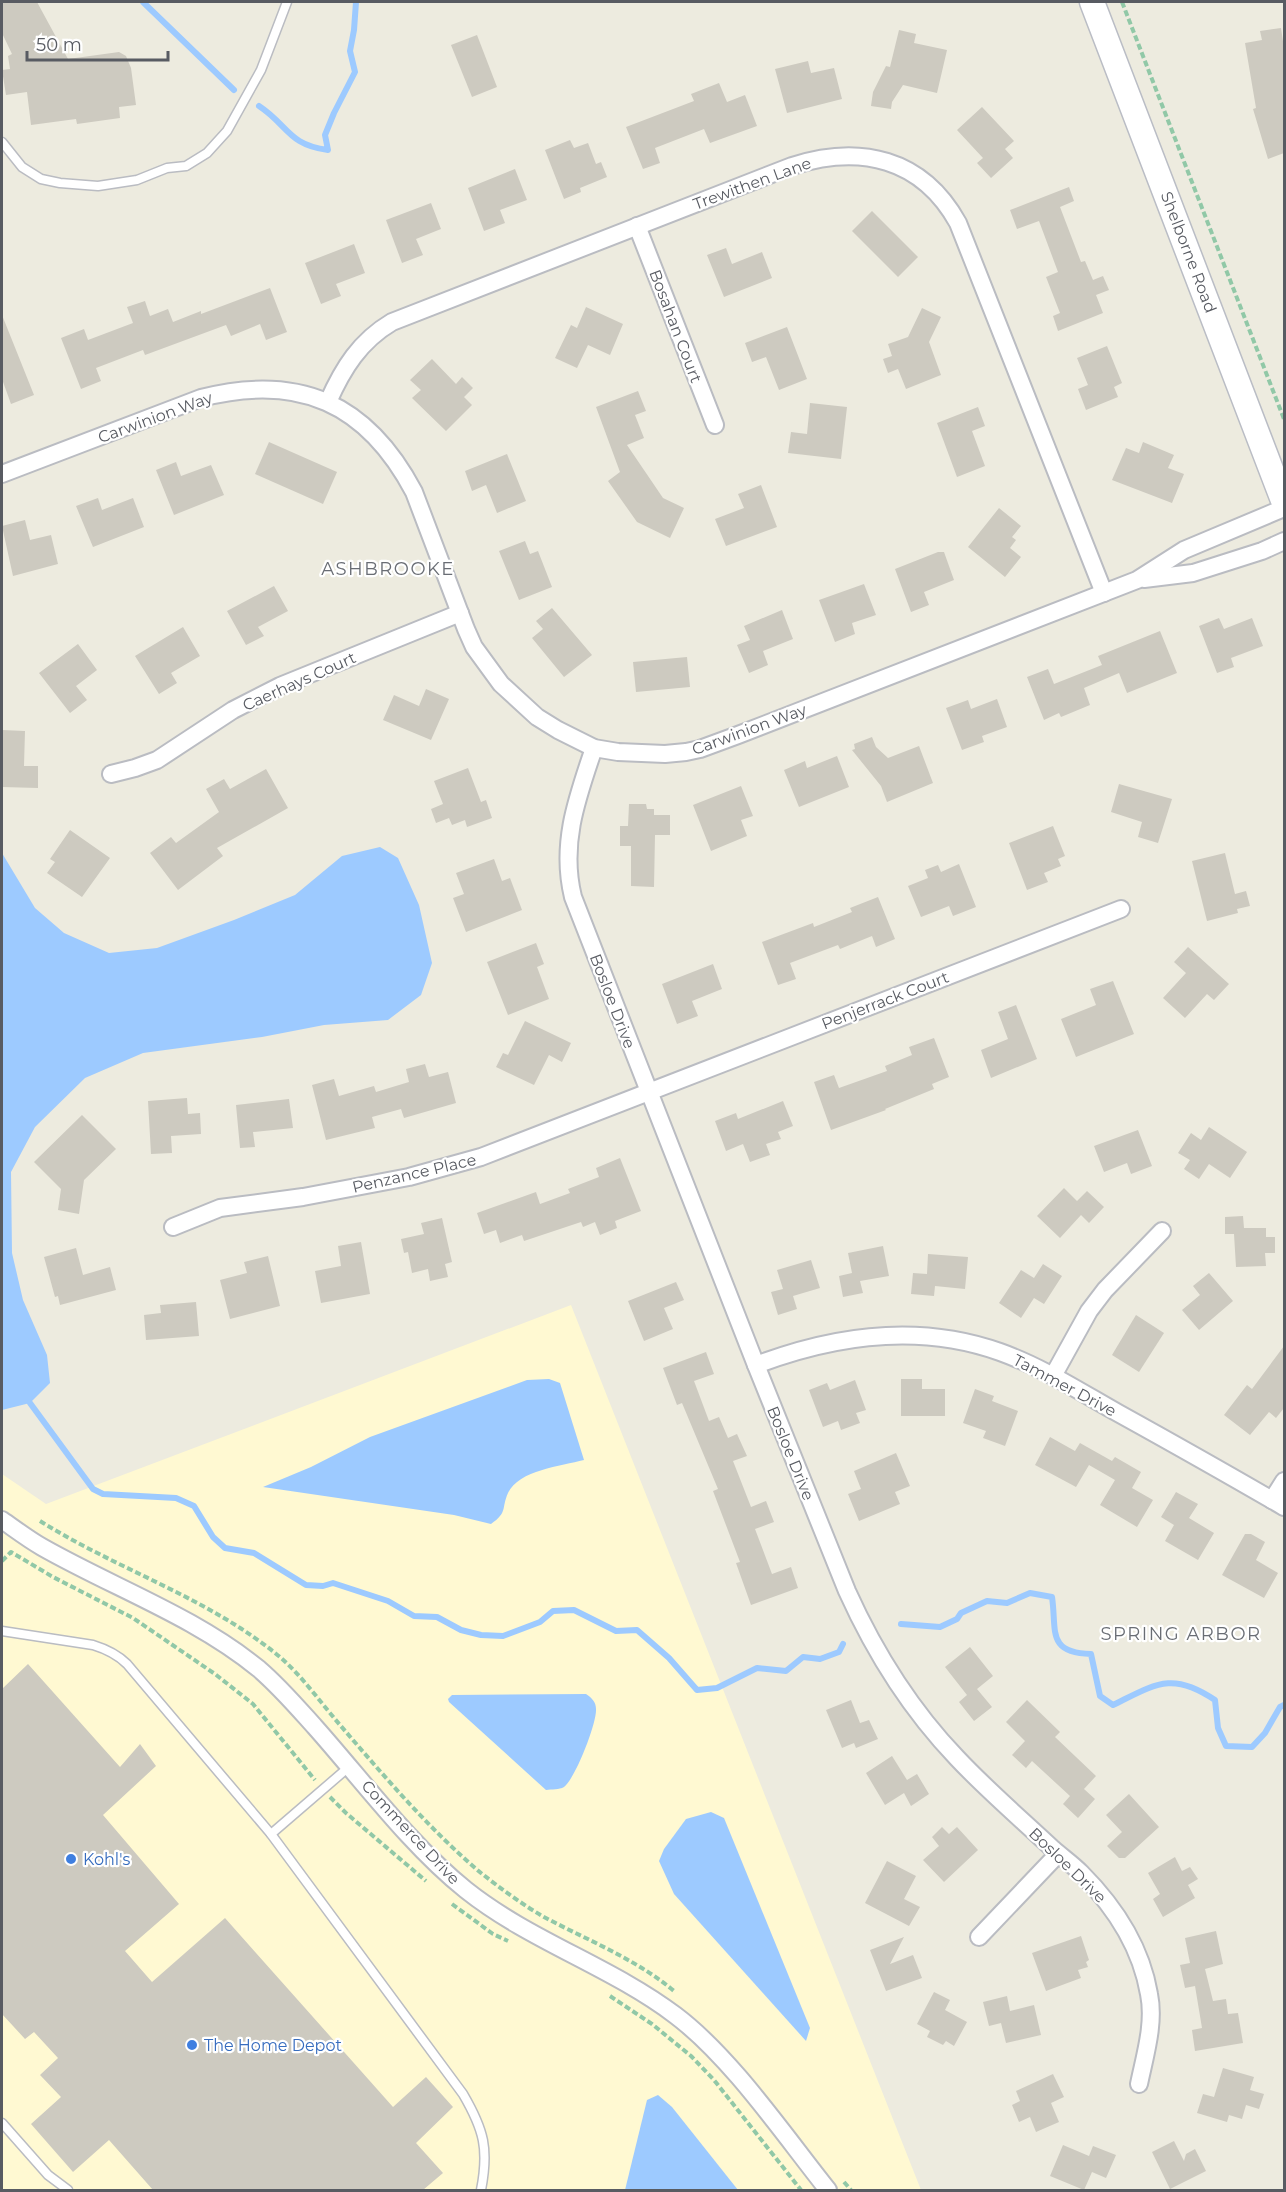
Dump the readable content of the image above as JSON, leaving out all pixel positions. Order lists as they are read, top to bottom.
{
  "streets": {
    "street": [
      "Trewithen Lane",
      "Shelborne Road",
      "Bosahan Court",
      "Carwinion Way",
      "Caerhays Court",
      "Penjerrack Court",
      "Bosloe Drive",
      "Penzance Place",
      "Tammer Drive",
      "Commerce Drive"
    ]
  },
  "crossings": [
    ["Trewithen Lane", "Bosahan Court"],
    ["Trewithen Lane", "Carwinion Way"],
    ["Carwinion Way", "Caerhays Court"],
    ["Carwinion Way", "Bosloe Drive"],
    ["Penjerrack Court", "Bosloe Drive"],
    ["Penjerrack Court", "Penzance Place"],
    ["Bosloe Drive", "Penzance Place"],
    ["Bosloe Drive", "Tammer Drive"]
  ],
  "districts": ["ASHBROOKE", "SPRING ARBOR"],
  "places": ["Kohl's", "The Home Depot"],
  "scale_bar": "50 m"
}
